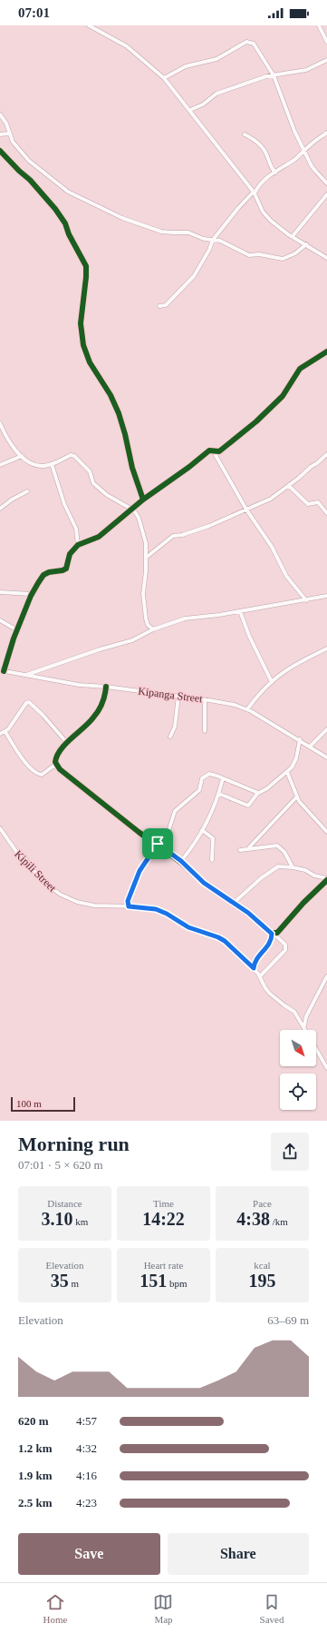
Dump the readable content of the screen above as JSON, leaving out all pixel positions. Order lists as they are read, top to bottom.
{
  "streets": {
    "street": ["Kipanga Street", "Kipili Street"]
  },
  "scale_bar": "100 m",
  "north": "bottom right",
  "page": {
    "status": "07:01",
    "scale": "100 m",
    "heading": ["Morning run", "07:01 · 5 × 620 m"],
    "stats": [
      ["Distance", "3.10 km"],
      ["Time", "14:22"],
      ["Pace", "4:38 /km"],
      ["Elevation", "35 m"],
      ["Heart rate", "151 bpm"],
      ["kcal", "195"]
    ],
    "chart": ["Elevation", "63–69 m"],
    "list": [
      {
        "name": "620 m",
        "note": "4:57"
      },
      {
        "name": "1.2 km",
        "note": "4:32"
      },
      {
        "name": "1.9 km",
        "note": "4:16"
      },
      {
        "name": "2.5 km",
        "note": "4:23"
      }
    ],
    "buttons": ["Save", "Share"],
    "tabs": ["Home", "Map", "Saved"]
  }
}
